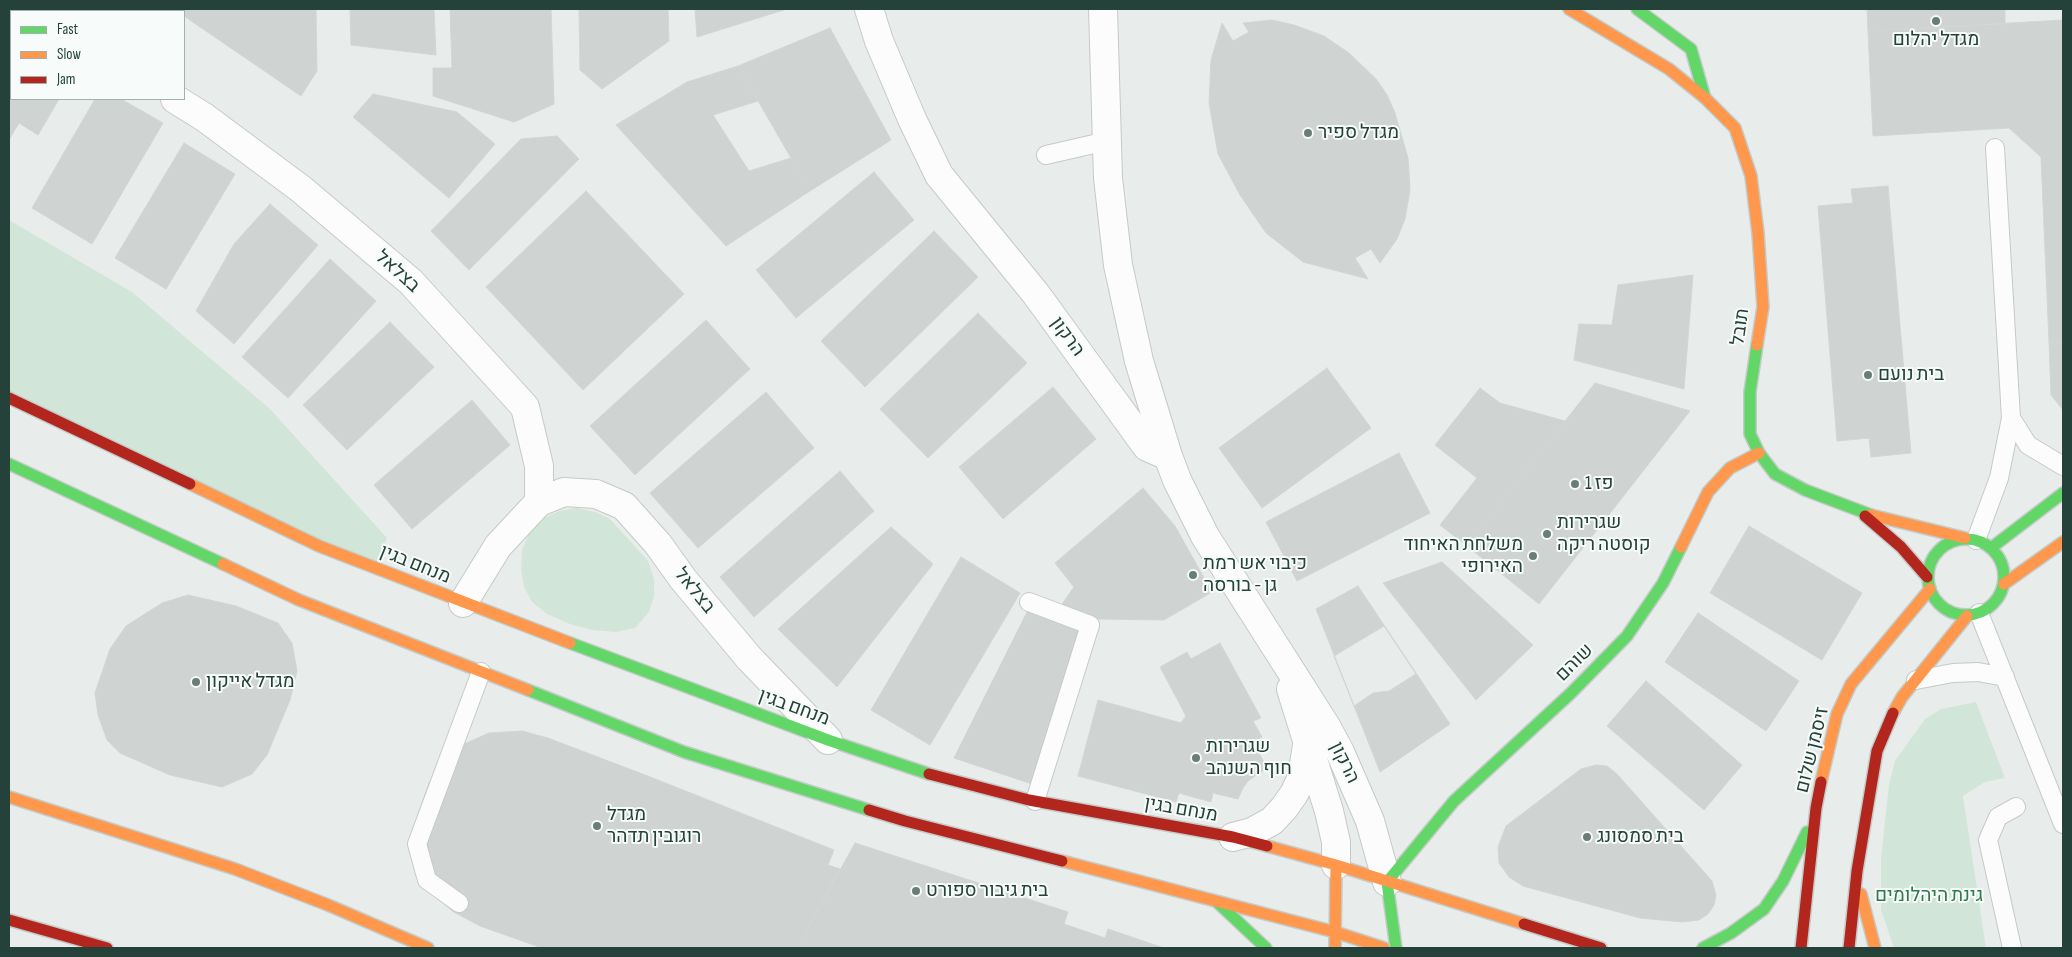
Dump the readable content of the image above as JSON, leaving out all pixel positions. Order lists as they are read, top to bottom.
{
  "streets": {
    "main road": [
      "תובל",
      "מנחם בגין",
      "שוהם",
      "זיסמן שלום"
    ],
    "street": ["בצלאל", "הרקון"]
  },
  "crossings": [
    ["בצלאל", "מנחם בגין"],
    ["תובל", "שוהם"],
    ["תובל", "זיסמן שלום"],
    ["הרקון", "מנחם בגין"],
    ["הרקון", "שוהם"],
    ["מנחם בגין", "שוהם"]
  ],
  "parks": ["גינת היהלומים"],
  "places": [
    "מגדל יהלום",
    "מגדל ספיר",
    "בית נועם",
    "פז 1",
    "שגרירות קוסטה ריקה",
    "משלחת האיחוד האירופי",
    "כיבוי אש רמת גן - בורסה",
    "מגדל אייקון",
    "שגרירות חוף השנהב",
    "מגדל רוגובין תדהר",
    "בית סמסונג",
    "בית גיבור ספורט"
  ],
  "legend": ["Fast", "Slow", "Jam"]
}
